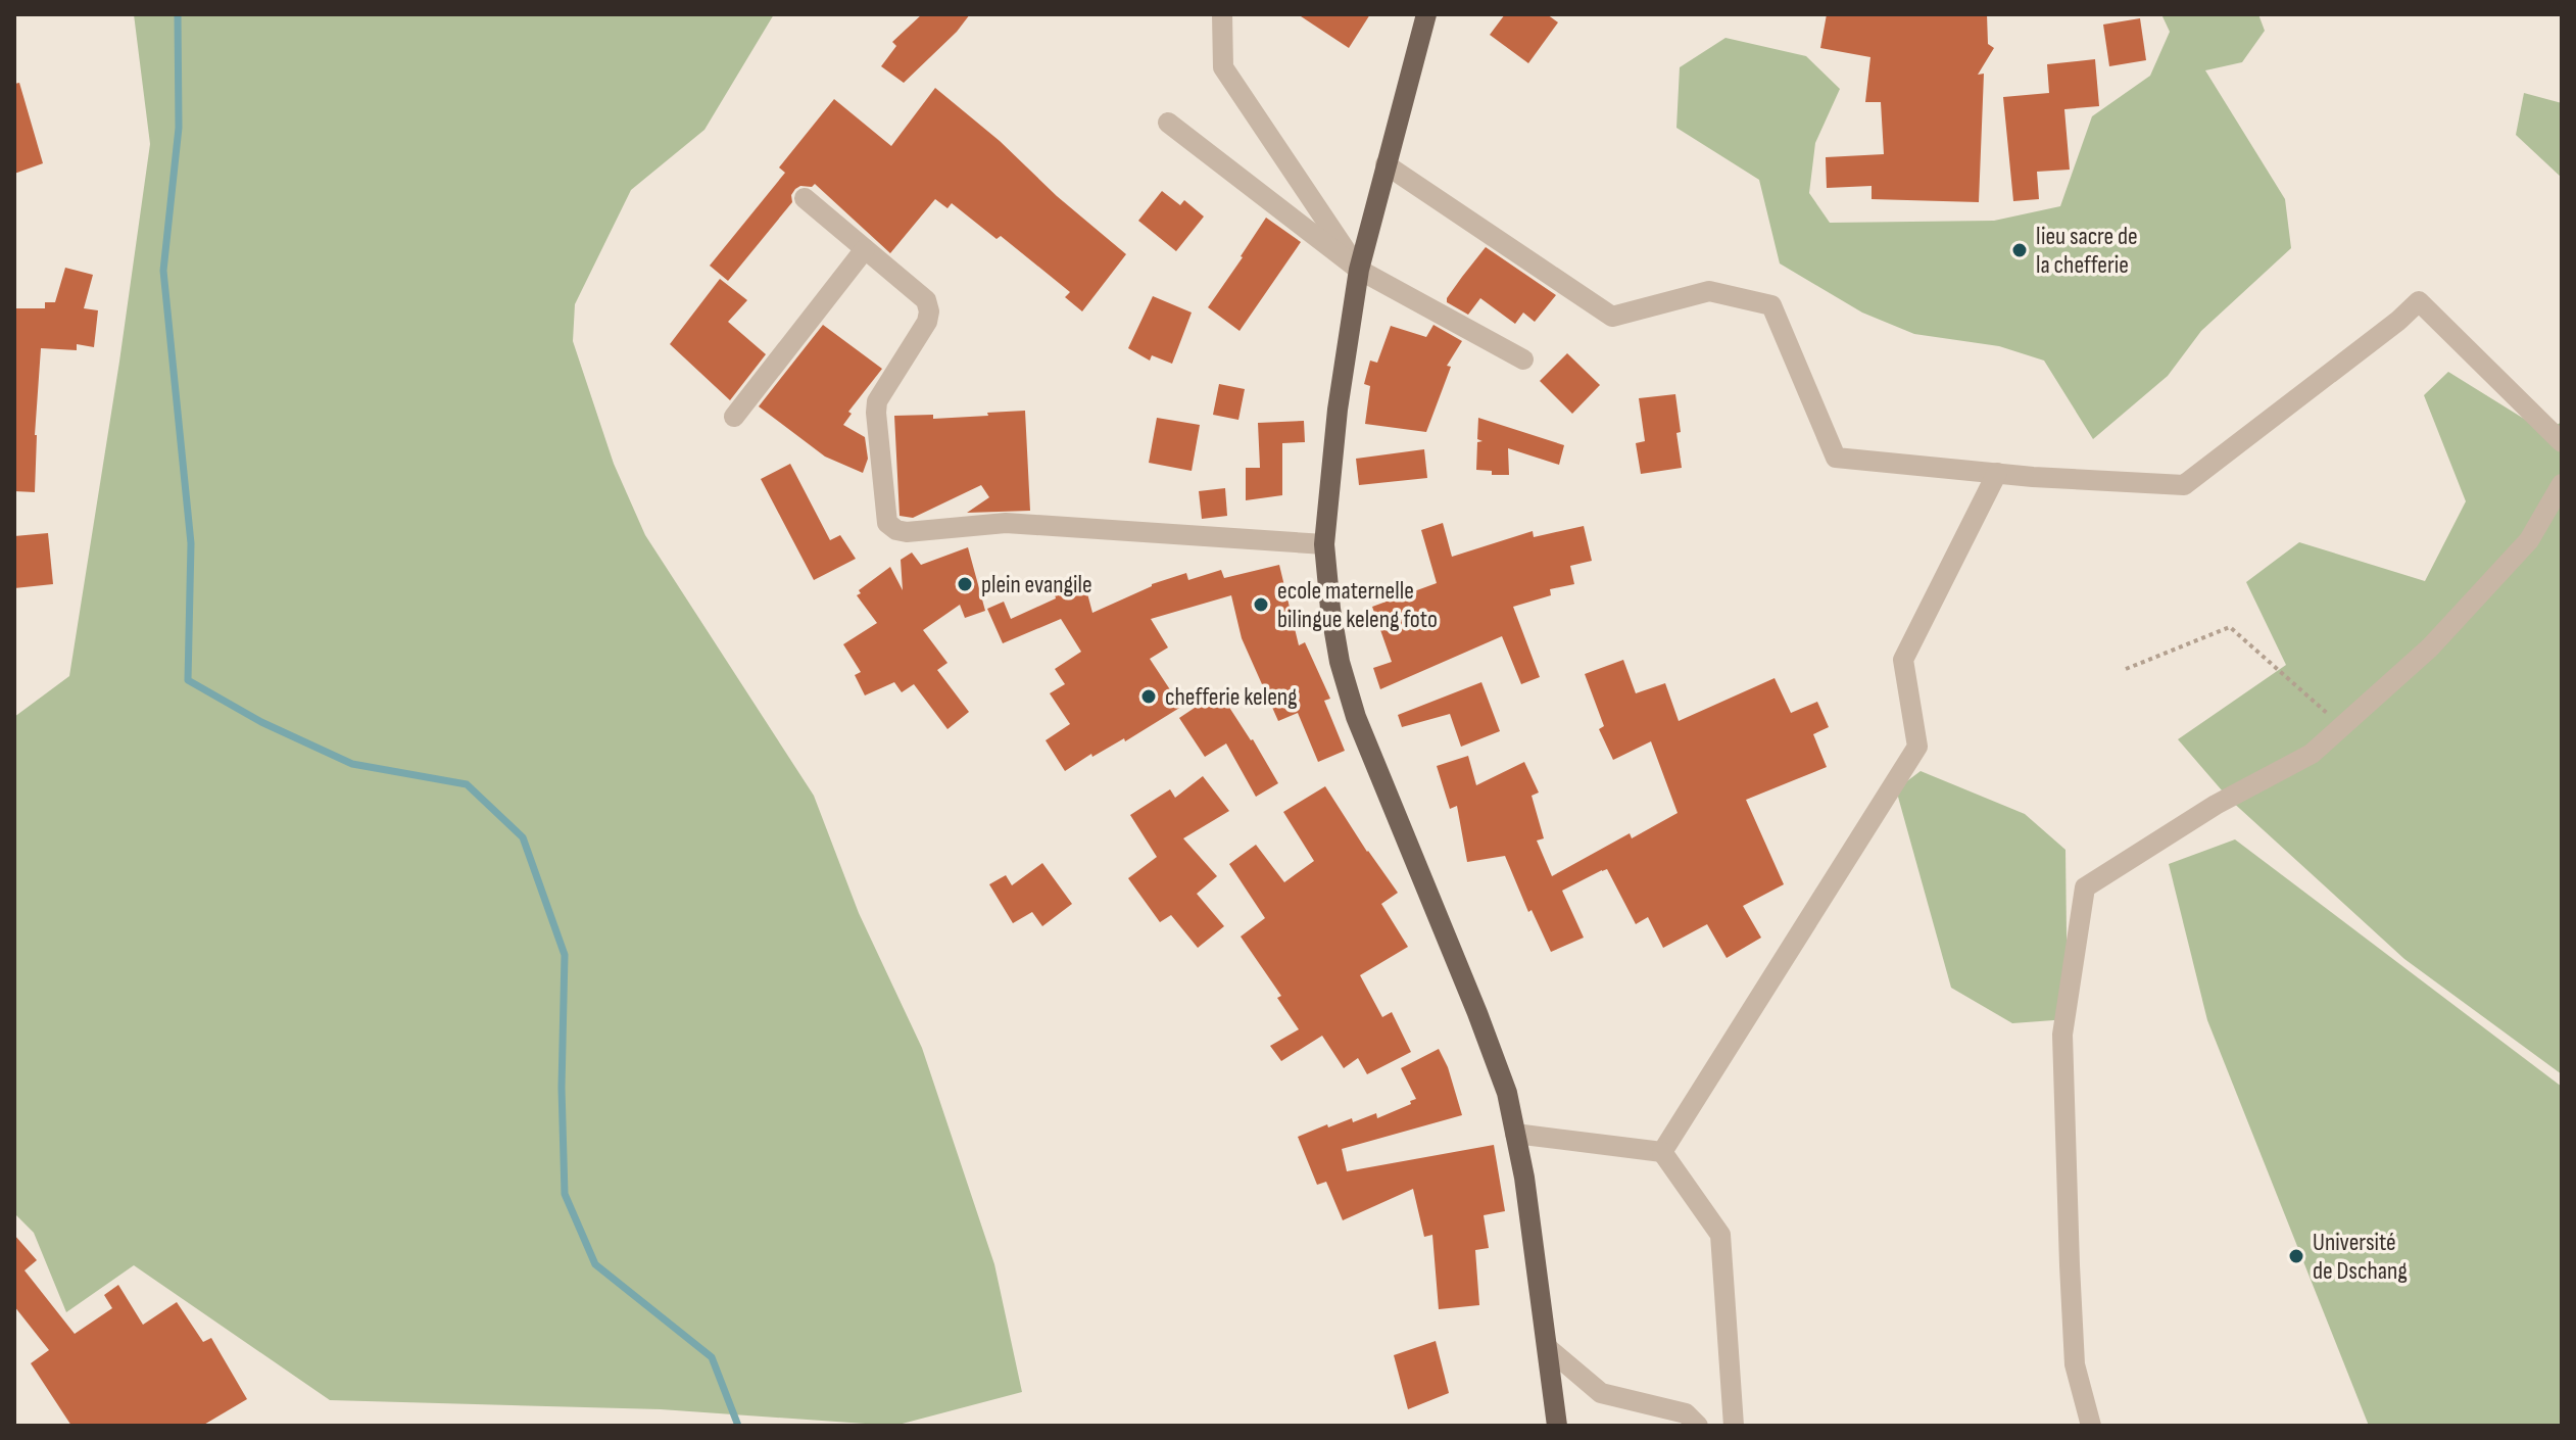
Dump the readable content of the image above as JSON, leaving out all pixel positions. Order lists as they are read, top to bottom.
{
  "places": [
    "lieu sacre de la chefferie",
    "plein evangile",
    "ecole maternelle bilingue keleng foto",
    "chefferie keleng",
    "Université de Dschang"
  ]
}
